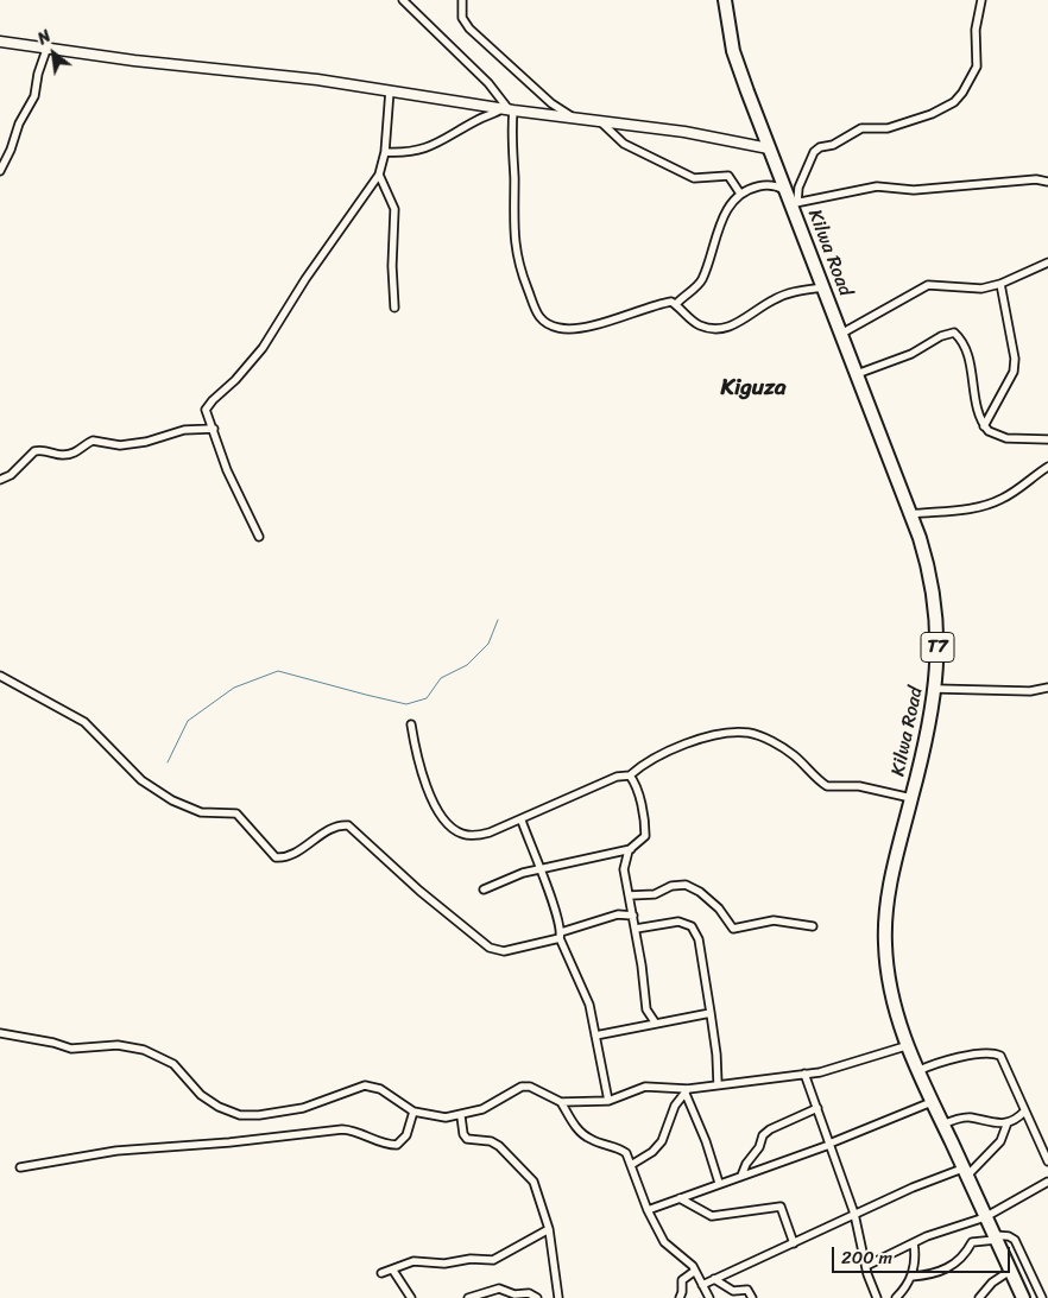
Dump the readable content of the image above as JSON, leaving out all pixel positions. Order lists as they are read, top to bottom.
{
  "streets": {
    "highway": ["Kilwa Road", "T7"]
  },
  "districts": ["Kiguza"],
  "scale_bar": "200 m",
  "north": "top left"
}
